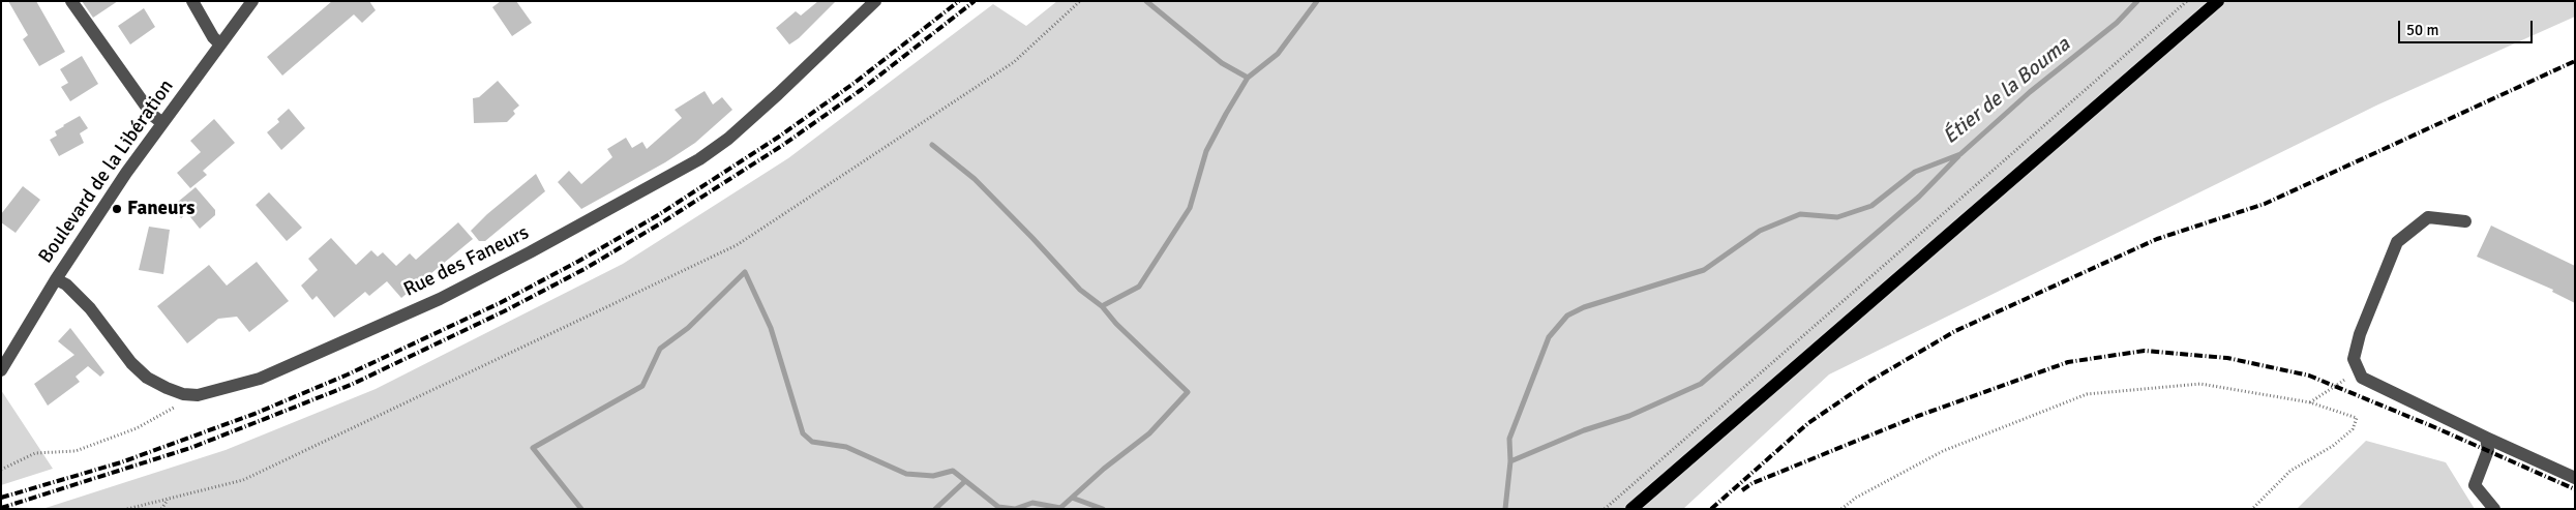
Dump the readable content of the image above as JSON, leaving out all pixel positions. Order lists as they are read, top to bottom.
{
  "streets": {
    "street": ["Boulevard de la Libération", "Rue des Faneurs"]
  },
  "crossings": [
    ["Boulevard de la Libération", "Rue des Faneurs"]
  ],
  "water": ["Étier de la Bouma"],
  "places": ["Faneurs"],
  "scale_bar": "50 m"
}
